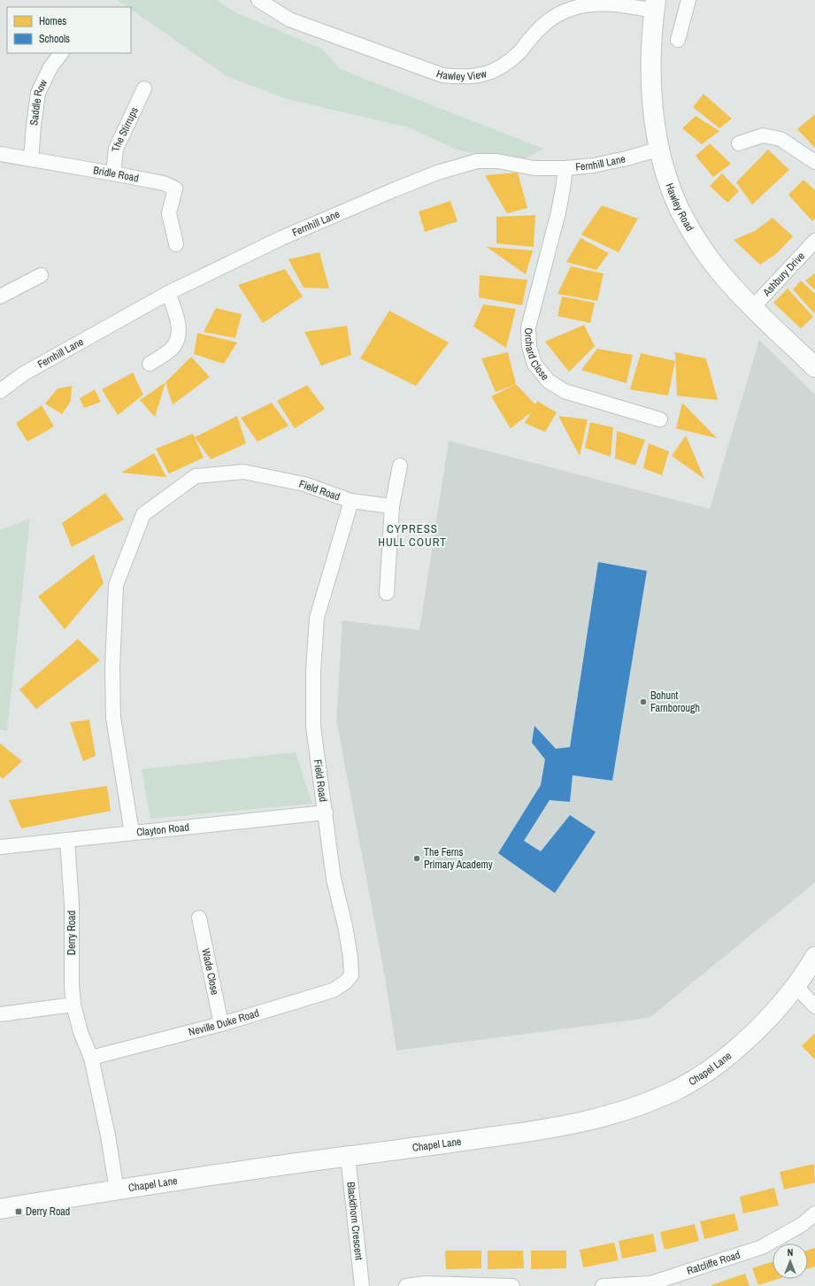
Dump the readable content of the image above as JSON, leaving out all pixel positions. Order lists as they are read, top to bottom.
{
  "streets": {
    "street": [
      "Hawley View",
      "Saddle Row",
      "The Stirrups",
      "Fernhill Lane",
      "Bridle Road",
      "Hawley Road",
      "Ashbury Drive",
      "Orchard Close",
      "Field Road",
      "Clayton Road",
      "Derry Road",
      "Wade Close",
      "Neville Duke Road",
      "Chapel Lane",
      "Blackthorn Crescent",
      "Ratcliffe Road"
    ]
  },
  "crossings": [
    ["Hawley View", "Hawley Road"],
    ["Saddle Row", "Bridle Road"],
    ["The Stirrups", "Bridle Road"],
    ["Fernhill Lane", "Hawley Road"],
    ["Fernhill Lane", "Orchard Close"],
    ["Hawley Road", "Ashbury Drive"],
    ["Field Road", "Clayton Road"],
    ["Field Road", "Neville Duke Road"],
    ["Clayton Road", "Derry Road"],
    ["Derry Road", "Neville Duke Road"],
    ["Derry Road", "Chapel Lane"],
    ["Wade Close", "Neville Duke Road"],
    ["Chapel Lane", "Blackthorn Crescent"]
  ],
  "districts": ["CYPRESS HULL COURT"],
  "places": {
    "other": ["Bohunt Farnborough", "The Ferns Primary Academy"],
    "transit": ["Derry Road"]
  },
  "legend": ["Homes", "Schools"],
  "north": "top"
}
